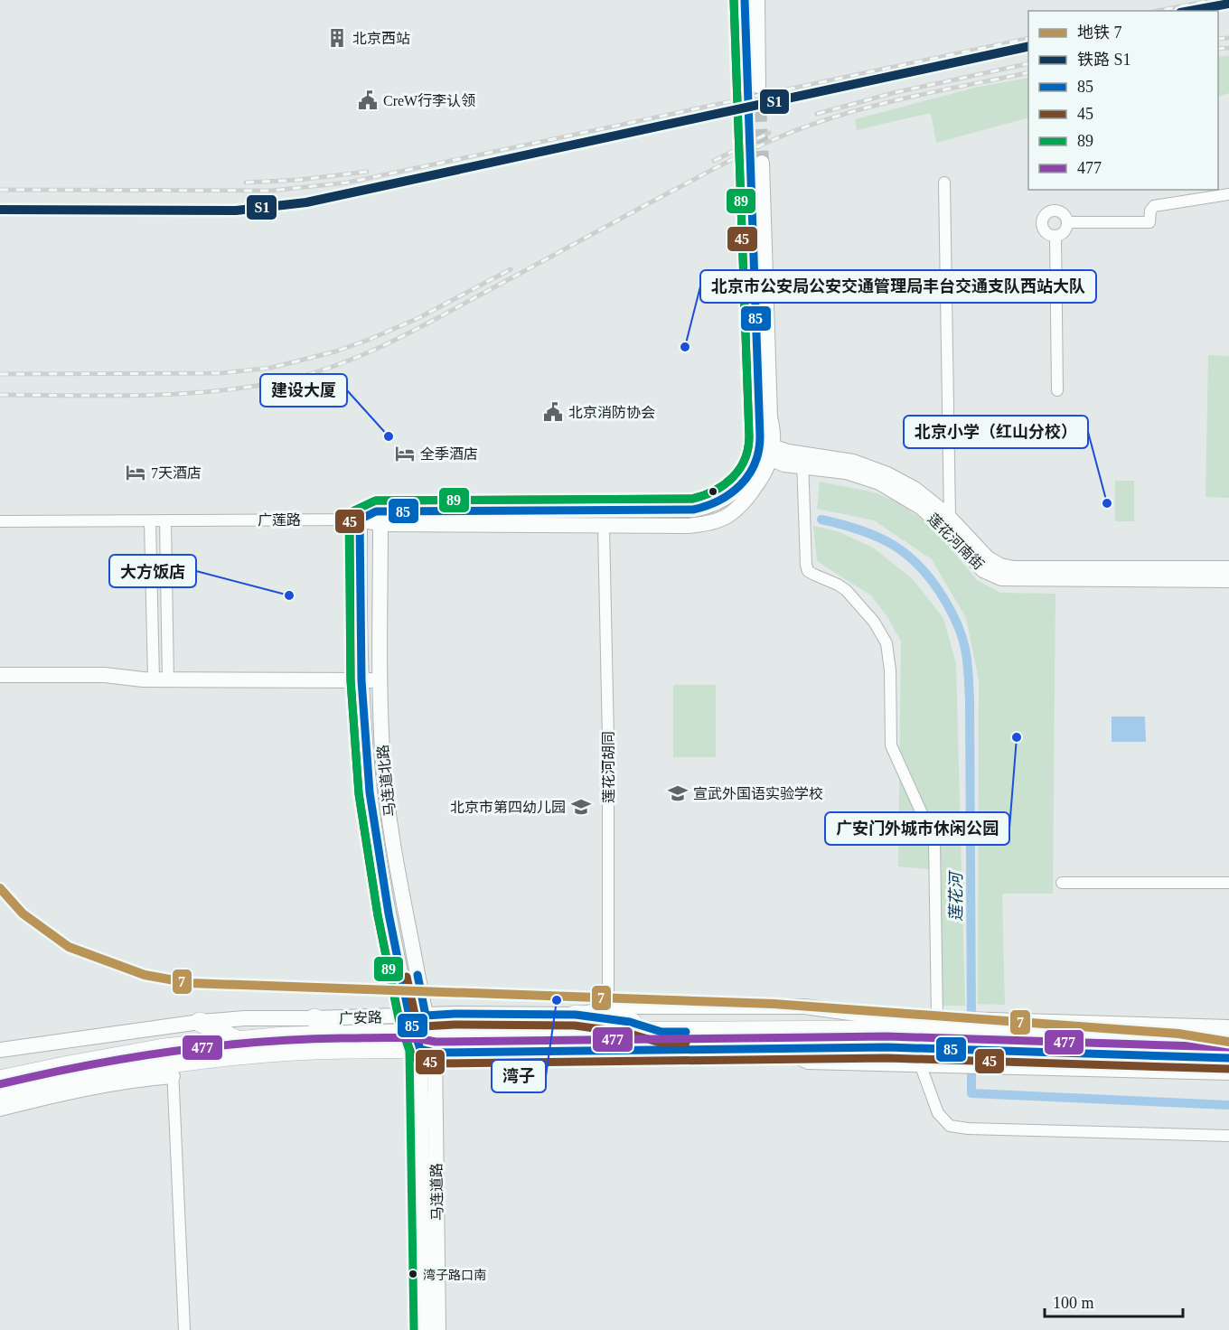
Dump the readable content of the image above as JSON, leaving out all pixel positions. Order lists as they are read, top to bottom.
{
  "streets": {
    "highway": ["广安路"],
    "main road": [
      "广莲路",
      "莲花河南街",
      "马连道北路",
      "马连道路"
    ],
    "street": ["莲花河胡同"]
  },
  "crossings": [
    ["广莲路", "莲花河南街"],
    ["广莲路", "马连道北路"],
    ["莲花河胡同", "广安路"],
    ["马连道北路", "广安路"],
    ["马连道北路", "马连道路"],
    ["广安路", "马连道路"]
  ],
  "water": ["莲花河"],
  "places": {
    "building": ["北京西站"],
    "public building": ["CreW行李认领", "北京消防协会"],
    "other": [
      "北京市公安局公安交通管理局丰台交通支队西站大队",
      "建设大厦",
      "北京小学（红山分校）",
      "大方饭店",
      "广安门外城市休闲公园",
      "湾子",
      "湾子路口南"
    ],
    "hotel": ["全季酒店", "7天酒店"],
    "school or university": ["宣武外国语实验学校", "北京市第四幼儿园"]
  },
  "lines": [
    "transit line 85",
    "transit line 45",
    "transit line 89",
    "rail line S1",
    "metro line 7",
    "transit line 477"
  ],
  "legend": [
    "地铁 7",
    "铁路 S1",
    "85",
    "45",
    "89",
    "477"
  ],
  "scale_bar": "100 m"
}
